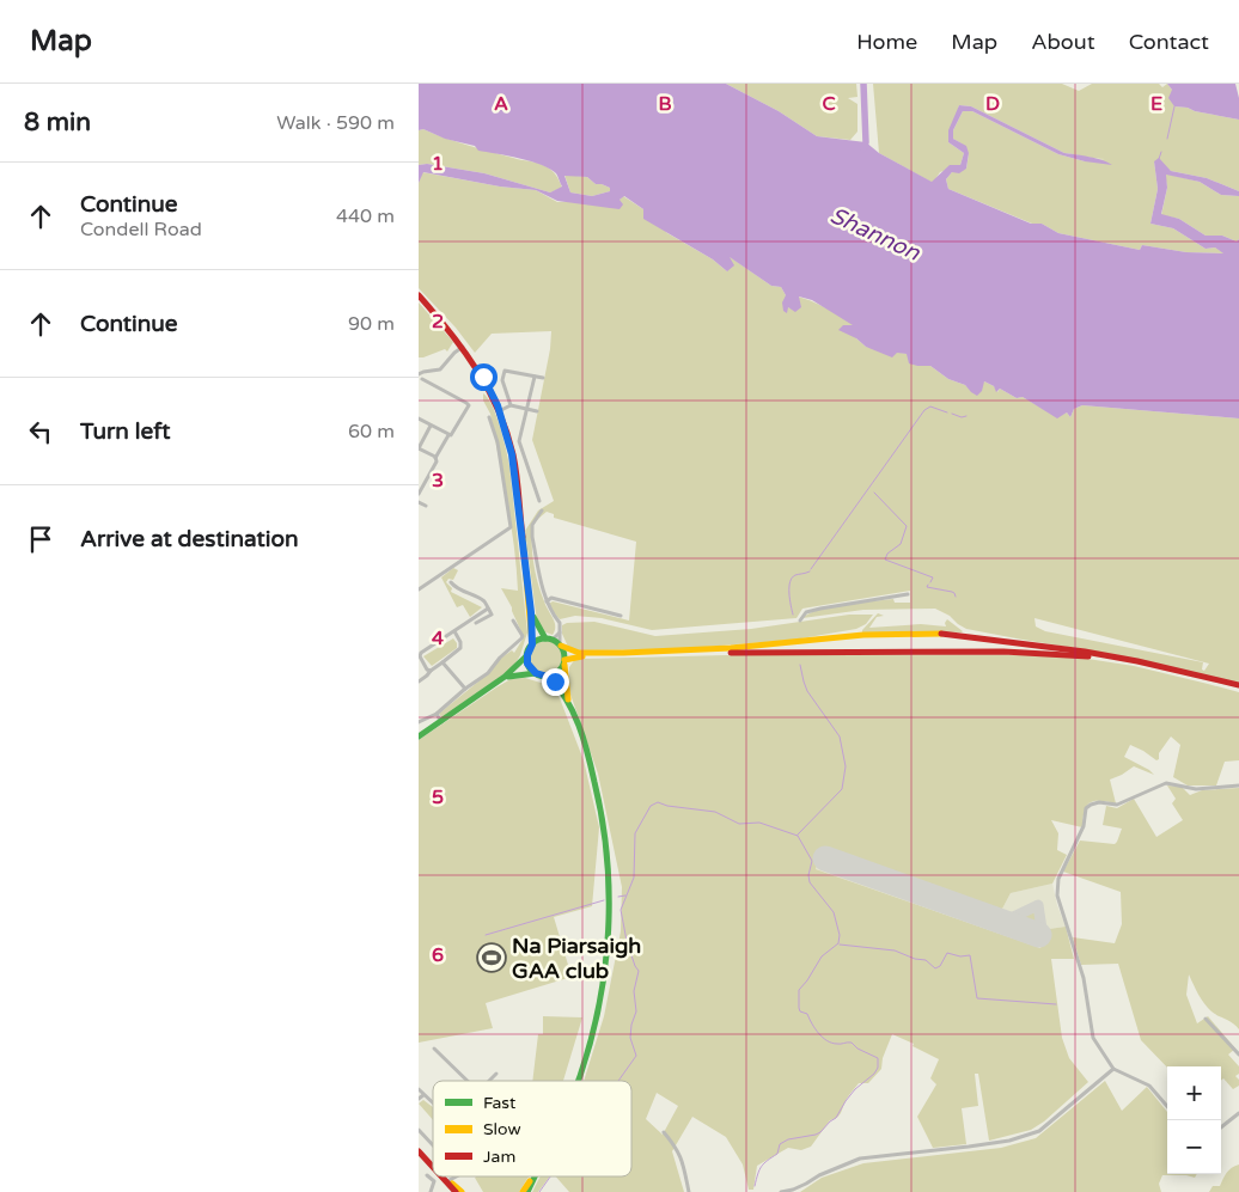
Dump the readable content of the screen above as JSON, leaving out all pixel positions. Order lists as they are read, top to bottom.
{
  "water": ["Shannon"],
  "places": {
    "sports": ["Na Piarsaigh GAA club"]
  },
  "legend": ["Fast", "Slow", "Jam"],
  "page": {
    "header": "Map",
    "nav": [
      "Home",
      "Map",
      "About",
      "Contact"
    ],
    "heading": ["8 min", "Walk · 590 m"],
    "list": [
      ["Continue", "Condell Road", "440 m"],
      ["Continue", "90 m"],
      ["Turn left", "60 m"],
      "Arrive at destination"
    ],
    "map_buttons": ["+", "−"]
  },
  "grid": {
    "columns": [
      "A",
      "B",
      "C",
      "D",
      "E"
    ],
    "rows": [
      "1",
      "2",
      "3",
      "4",
      "5",
      "6"
    ]
  }
}
